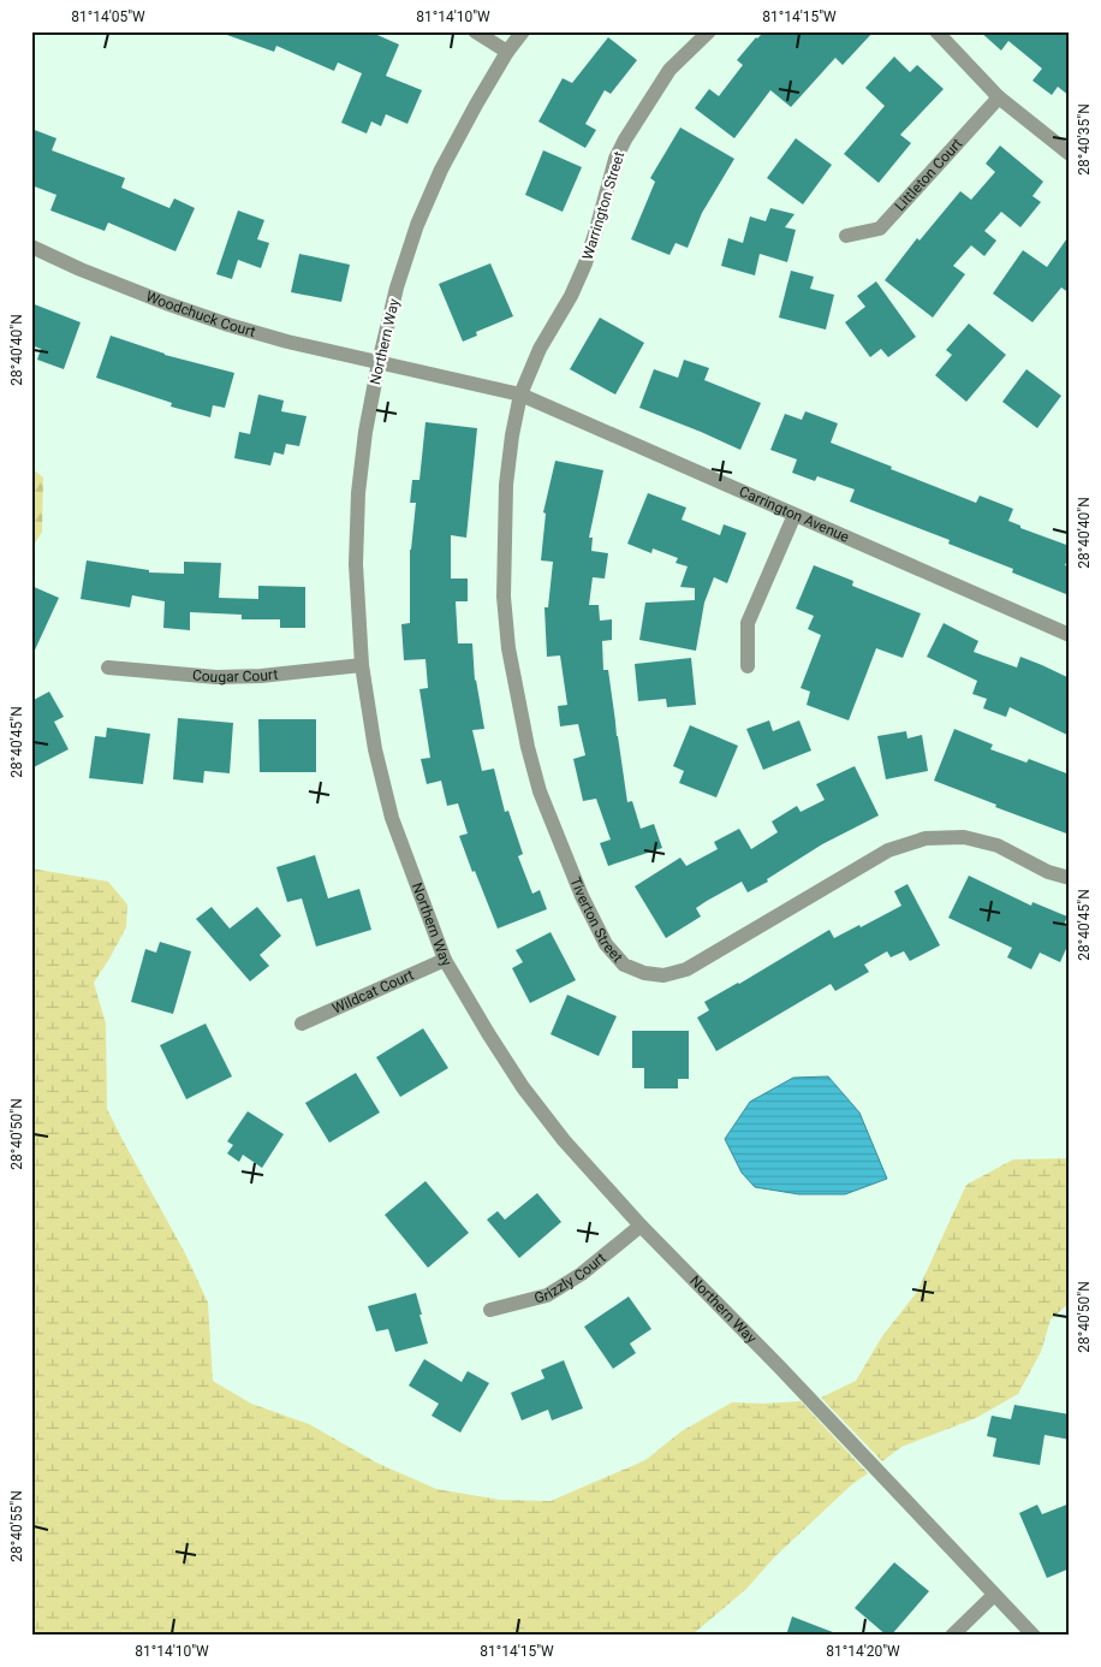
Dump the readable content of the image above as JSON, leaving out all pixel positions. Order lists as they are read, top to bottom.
{
  "streets": {
    "street": [
      "Littleton Court",
      "Warrington Street",
      "Woodchuck Court",
      "Northern Way",
      "Carrington Avenue",
      "Cougar Court",
      "Tiverton Street",
      "Wildcat Court",
      "Grizzly Court"
    ]
  },
  "crossings": [
    ["Warrington Street", "Carrington Avenue"],
    ["Warrington Street", "Tiverton Street"],
    ["Woodchuck Court", "Northern Way"],
    ["Woodchuck Court", "Carrington Avenue"],
    ["Northern Way", "Carrington Avenue"],
    ["Northern Way", "Cougar Court"],
    ["Northern Way", "Wildcat Court"],
    ["Northern Way", "Grizzly Court"],
    ["Carrington Avenue", "Tiverton Street"]
  ],
  "coordinates": [
    "81°14'05\"W",
    "81°14'10\"W",
    "81°14'15\"W",
    "28°40'35\"N",
    "28°40'40\"N",
    "28°40'45\"N",
    "28°40'50\"N",
    "28°40'55\"N",
    "81°14'20\"W"
  ]
}
